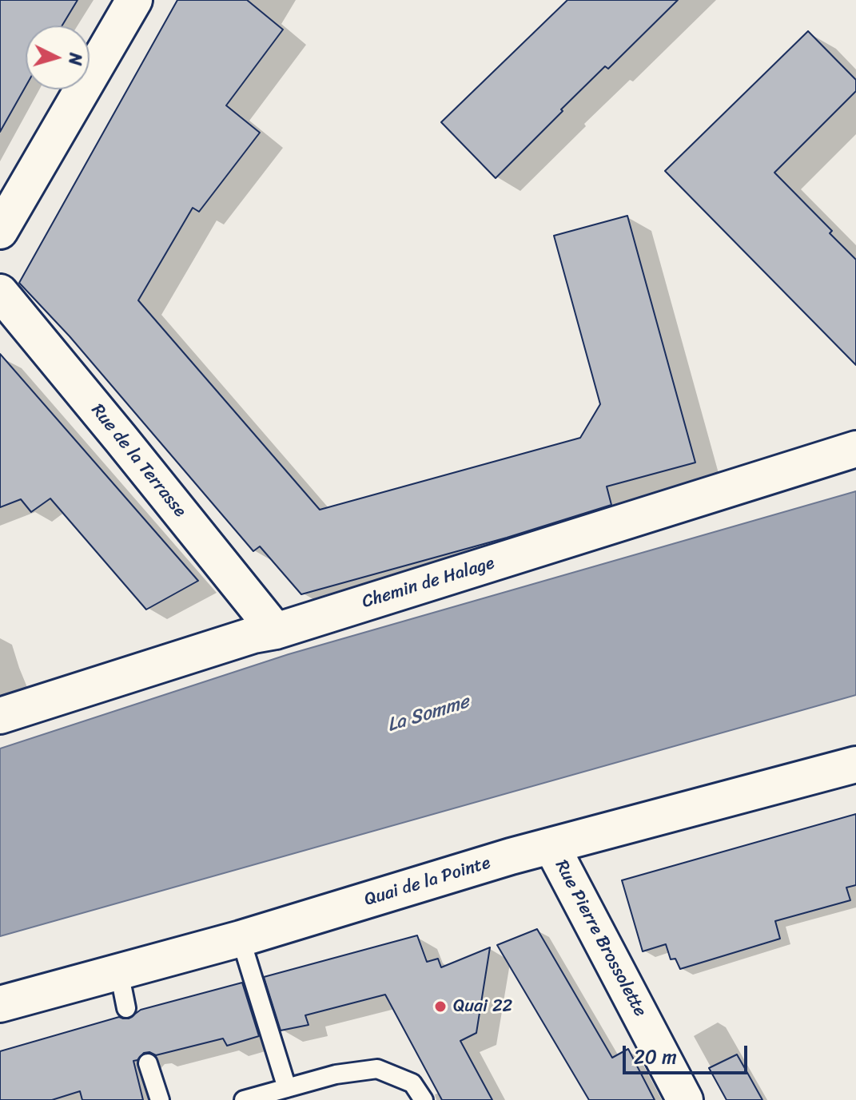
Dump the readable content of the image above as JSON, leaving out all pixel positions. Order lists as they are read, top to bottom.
{
  "streets": {
    "street": [
      "Rue de la Terrasse",
      "Chemin de Halage",
      "Quai de la Pointe",
      "Rue Pierre Brossolette"
    ]
  },
  "crossings": [
    ["Rue de la Terrasse", "Chemin de Halage"],
    ["Quai de la Pointe", "Rue Pierre Brossolette"]
  ],
  "water": ["La Somme"],
  "places": ["Quai 22"],
  "scale_bar": "20 m",
  "north": "right"
}
